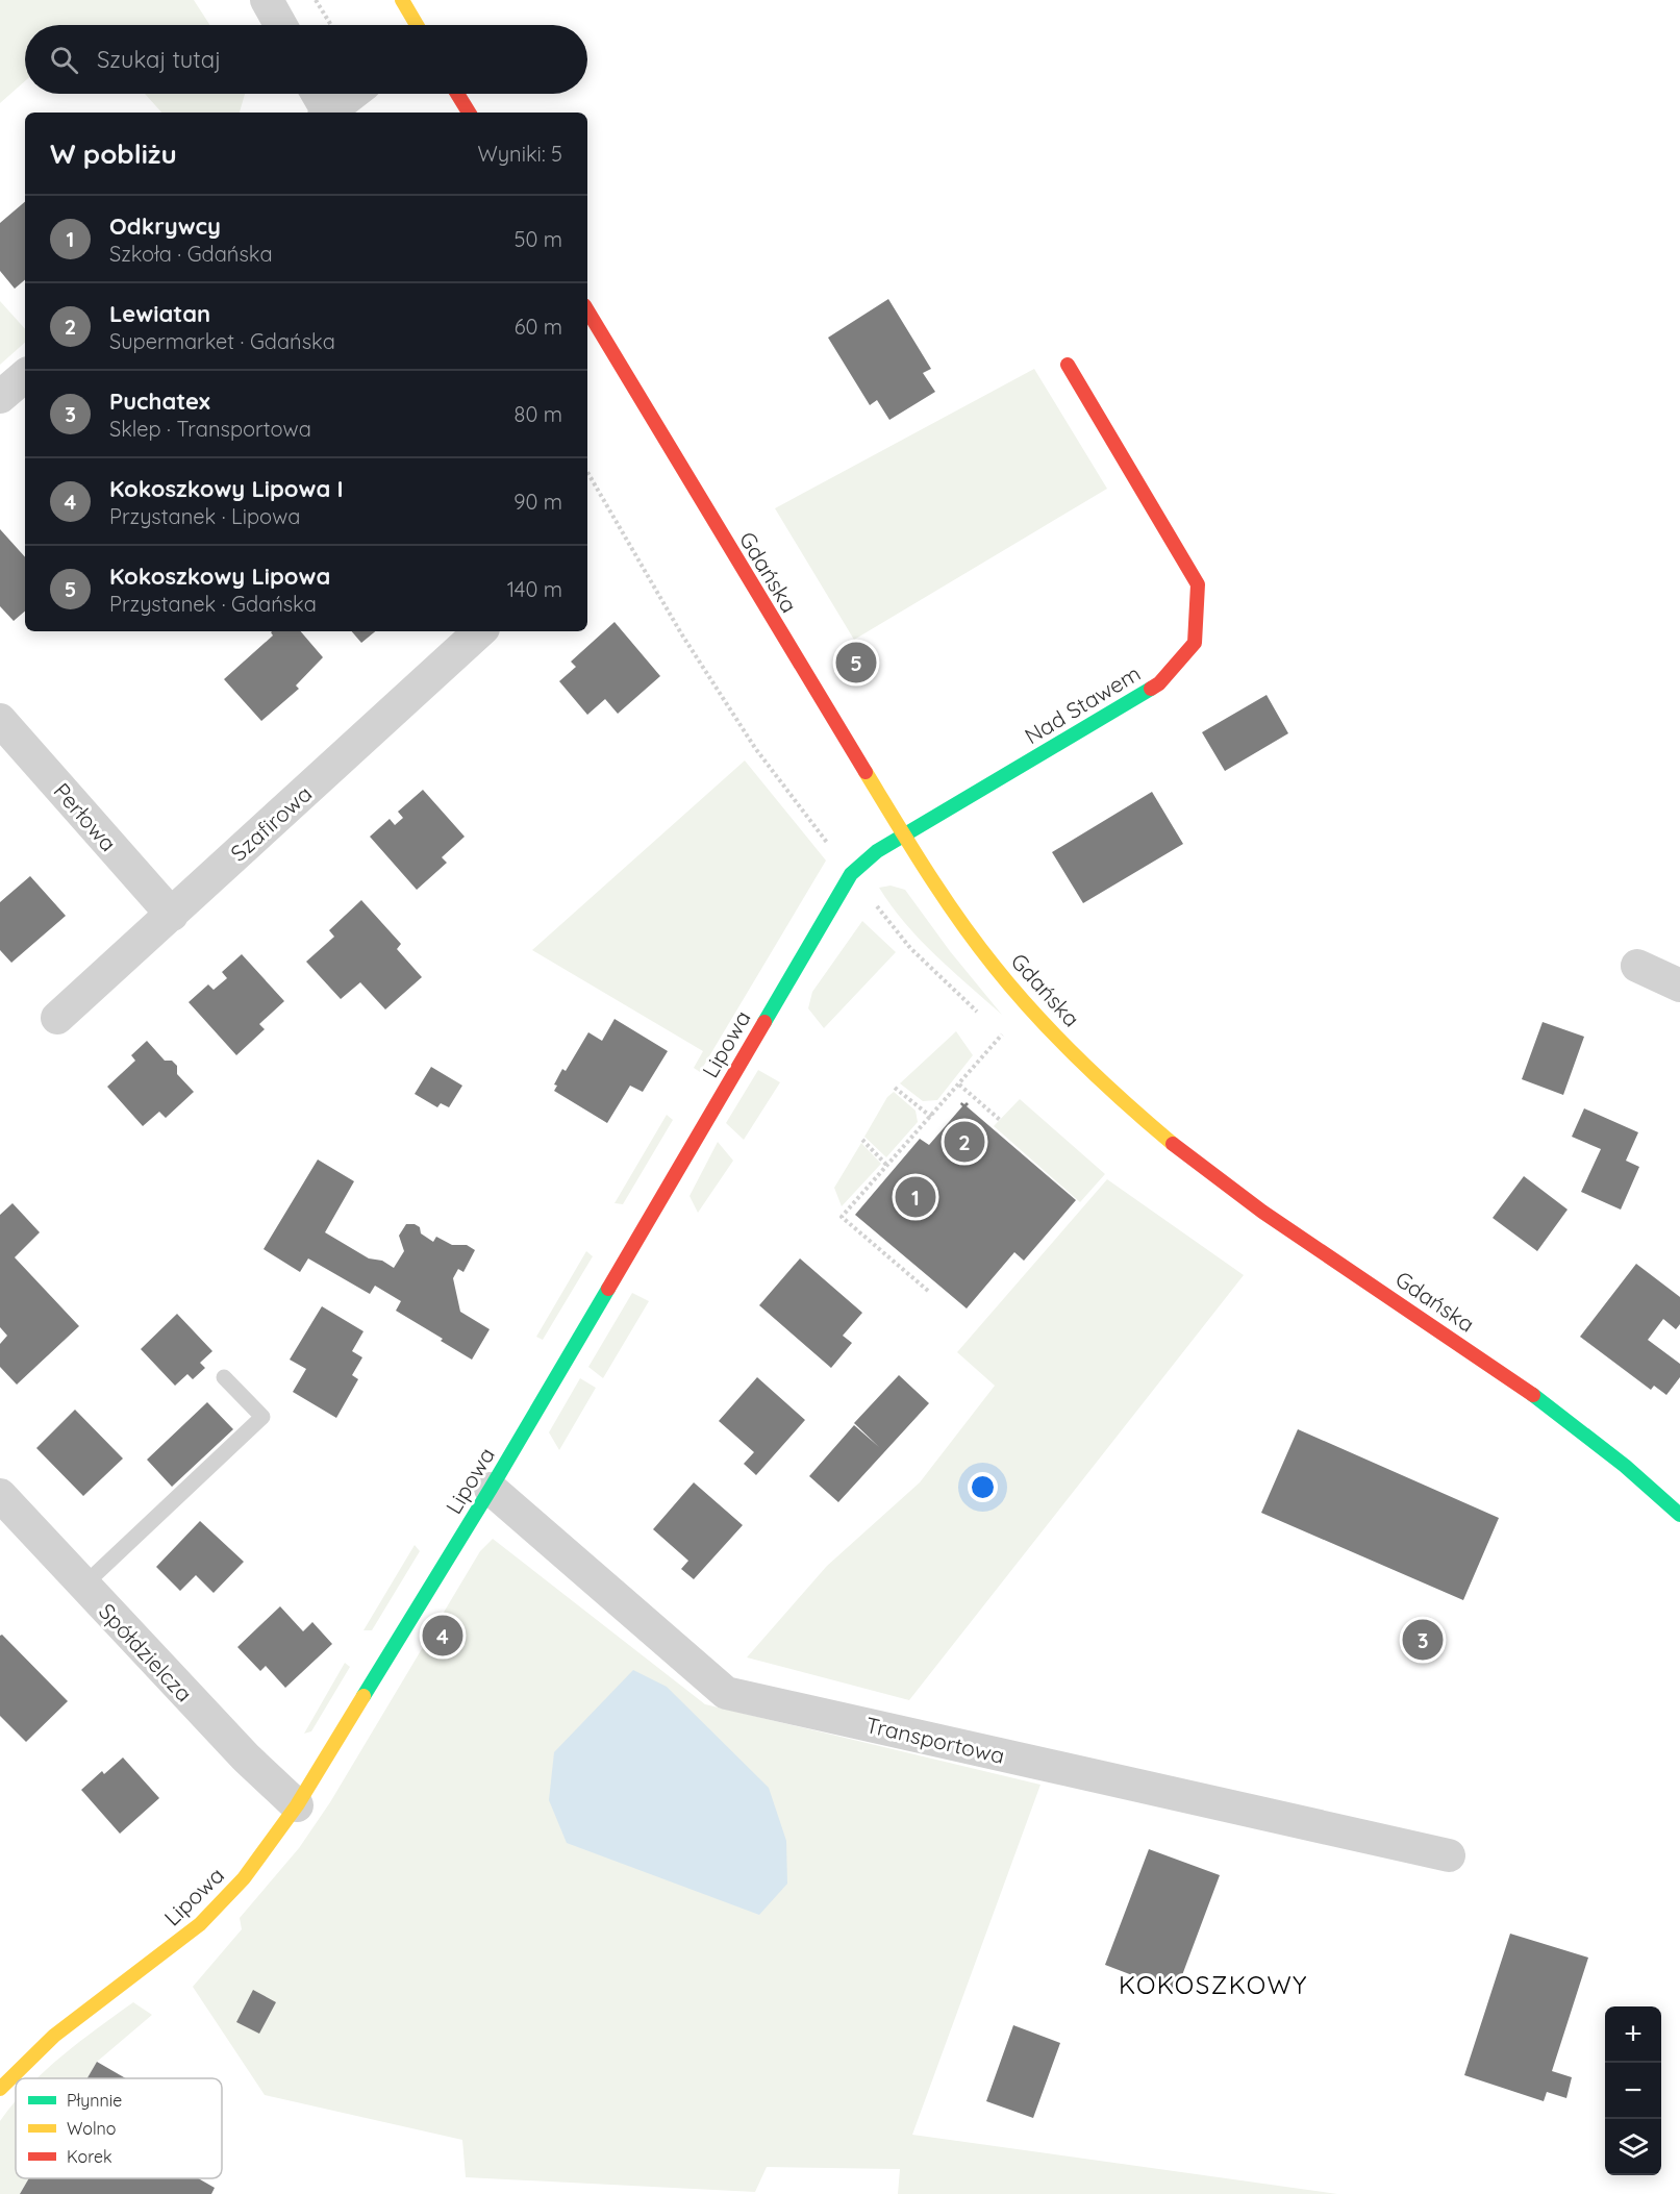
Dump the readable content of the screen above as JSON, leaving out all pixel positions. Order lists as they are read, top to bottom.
{
  "streets": {
    "street": [
      "Gdańska",
      "Nad Stawem",
      "Perłowa",
      "Szafirowa",
      "Lipowa",
      "Spółdzielcza",
      "Transportowa"
    ]
  },
  "crossings": [
    ["Gdańska", "Nad Stawem"],
    ["Gdańska", "Lipowa"],
    ["Nad Stawem", "Lipowa"],
    ["Perłowa", "Szafirowa"],
    ["Lipowa", "Spółdzielcza"],
    ["Lipowa", "Transportowa"]
  ],
  "districts": ["KOKOSZKOWY"],
  "legend": ["Płynnie", "Wolno", "Korek"],
  "page": {
    "search": "Szukaj tutaj",
    "heading": ["W pobliżu", "Wyniki: 5"],
    "list": [
      {
        "mark": "1",
        "name": "Odkrywcy",
        "note": "Szkoła · Gdańska",
        "value": "50 m"
      },
      {
        "mark": "2",
        "name": "Lewiatan",
        "note": "Supermarket · Gdańska",
        "value": "60 m"
      },
      {
        "mark": "3",
        "name": "Puchatex",
        "note": "Sklep · Transportowa",
        "value": "80 m"
      },
      {
        "mark": "4",
        "name": "Kokoszkowy Lipowa I",
        "note": "Przystanek · Lipowa",
        "value": "90 m"
      },
      {
        "mark": "5",
        "name": "Kokoszkowy Lipowa",
        "note": "Przystanek · Gdańska",
        "value": "140 m"
      }
    ],
    "pins": [
      "5",
      "2",
      "1",
      "4",
      "3"
    ],
    "map_buttons": ["+", "−"]
  }
}
